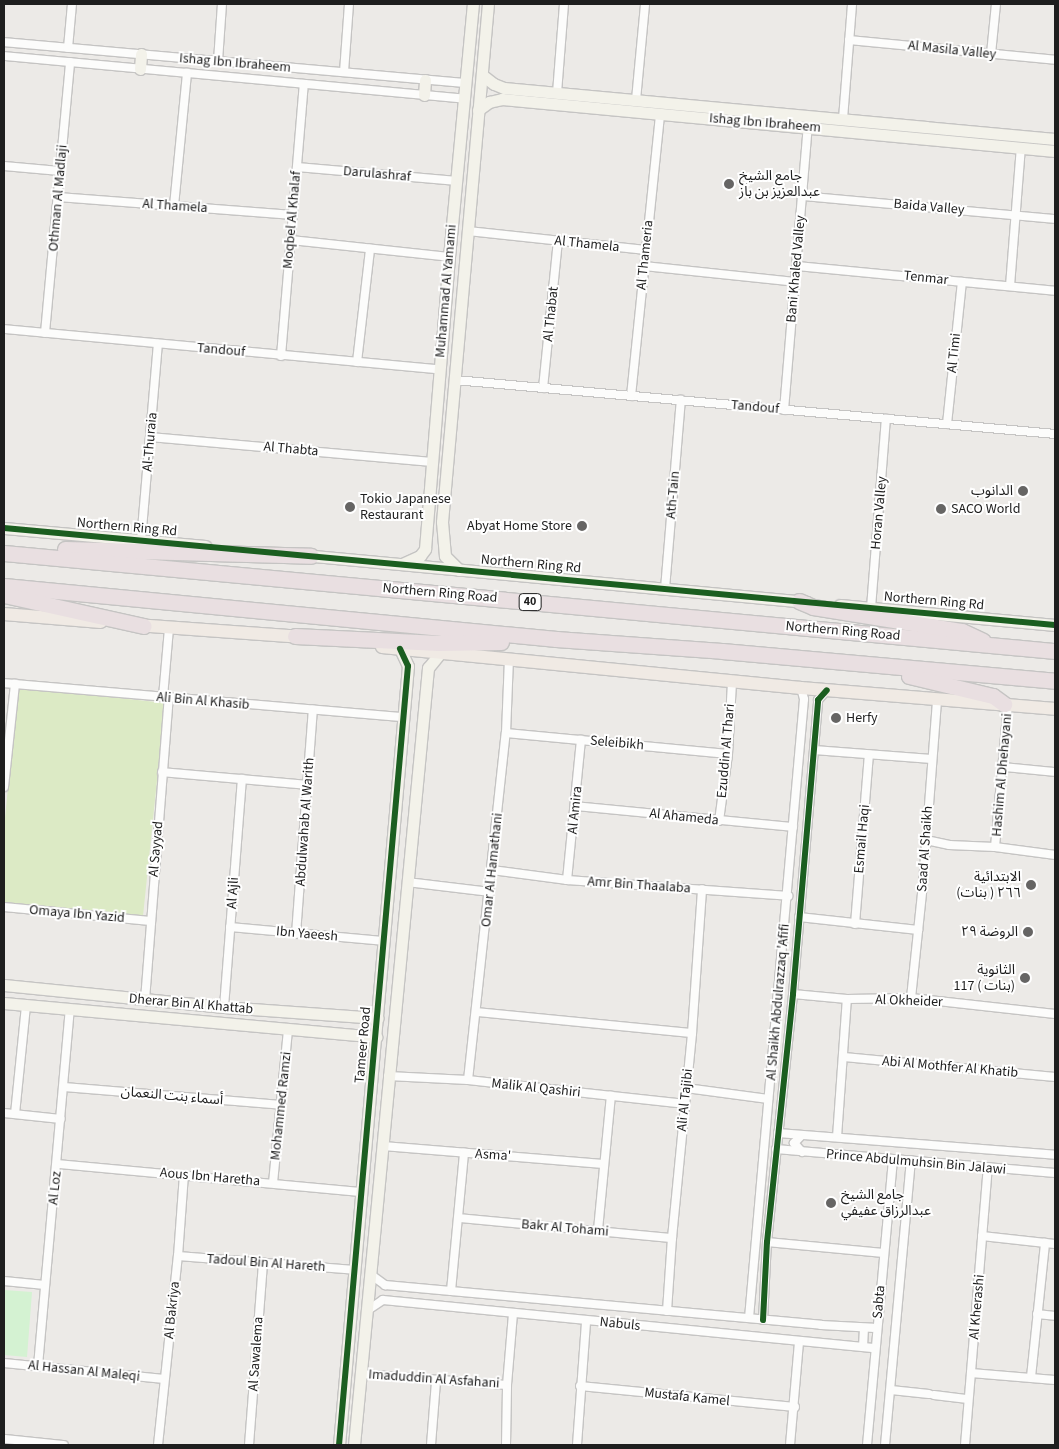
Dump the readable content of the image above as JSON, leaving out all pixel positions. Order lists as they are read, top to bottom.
{
  "streets": {
    "highway": ["Northern Ring Road", "40"],
    "street": [
      "Al Masila Valley",
      "Ishag Ibn Ibraheem",
      "Darulashraf",
      "Othman Al Madlaji",
      "Al Thamela",
      "Baida Valley",
      "Moqbel Al Khalaf",
      "Al Thameria",
      "Bani Khaled Valley",
      "Tenmar",
      "Muhammad Al Yamami",
      "Al Thabat",
      "Tandouf",
      "Al Timi",
      "Al-Thuraia",
      "Al Thabta",
      "Ath-Tain",
      "Horan Valley",
      "Northern Ring Rd",
      "Ali Bin Al Khasib",
      "Seleibikh",
      "Ezuddin Al Thari",
      "Hashim Al Dhehayani",
      "Al Amira",
      "Al Ahameda",
      "Abdulwahab Al Warith",
      "Esmail Haqi",
      "Al Sayyad",
      "Saad Al Shaikh",
      "Omar Al Hamathani",
      "Amr Bin Thaalaba",
      "Al Ajli",
      "Omaya Ibn Yazid",
      "Ibn Yaeesh",
      "Al Okheider",
      "Al Shaikh Abdulrazzaq 'Afifi",
      "Dherar Bin Al Khattab",
      "Tameer Road",
      "Abi Al Mothfer Al Khatib",
      "Malik Al Qashiri",
      "أسماء بنت النعمان",
      "Ali Al Tajibi",
      "Mohammed Ramzi",
      "Asma'",
      "Prince Abdulmuhsin Bin Jalawi",
      "Aous Ibn Haretha",
      "Al Loz",
      "Bakr Al Tohami",
      "Tadoul Bin Al Hareth",
      "Sabta",
      "Al Kherashi",
      "Al Bakriya",
      "Nabuls",
      "Al Sawalema",
      "Al Hassan Al Maleqi",
      "Imaduddin Al Asfahani",
      "Mustafa Kamel"
    ]
  },
  "crossings": [
    ["Ishag Ibn Ibraheem", "Othman Al Madlaji"],
    ["Ishag Ibn Ibraheem", "Moqbel Al Khalaf"],
    ["Ishag Ibn Ibraheem", "Al Thameria"],
    ["Ishag Ibn Ibraheem", "Bani Khaled Valley"],
    ["Ishag Ibn Ibraheem", "Muhammad Al Yamami"],
    ["Darulashraf", "Moqbel Al Khalaf"],
    ["Darulashraf", "Muhammad Al Yamami"],
    ["Othman Al Madlaji", "Al Thamela"],
    ["Othman Al Madlaji", "Tandouf"],
    ["Al Thamela", "Moqbel Al Khalaf"],
    ["Al Thamela", "Al Thameria"],
    ["Al Thamela", "Muhammad Al Yamami"],
    ["Al Thamela", "Al Thabat"],
    ["Baida Valley", "Bani Khaled Valley"],
    ["Moqbel Al Khalaf", "Tandouf"],
    ["Al Thameria", "Tandouf"],
    ["Bani Khaled Valley", "Tenmar"],
    ["Bani Khaled Valley", "Tandouf"],
    ["Tenmar", "Al Timi"],
    ["Muhammad Al Yamami", "Tandouf"],
    ["Muhammad Al Yamami", "Al Thabta"],
    ["Muhammad Al Yamami", "Northern Ring Rd"],
    ["Al Thabat", "Tandouf"],
    ["Tandouf", "Al Timi"],
    ["Tandouf", "Al-Thuraia"],
    ["Tandouf", "Ath-Tain"],
    ["Tandouf", "Horan Valley"],
    ["Al-Thuraia", "Al Thabta"],
    ["Al-Thuraia", "Northern Ring Rd"],
    ["Ath-Tain", "Northern Ring Rd"],
    ["Horan Valley", "Northern Ring Rd"],
    ["Ali Bin Al Khasib", "Abdulwahab Al Warith"],
    ["Ali Bin Al Khasib", "Al Sayyad"],
    ["Ali Bin Al Khasib", "Tameer Road"],
    ["Seleibikh", "Ezuddin Al Thari"],
    ["Seleibikh", "Al Amira"],
    ["Seleibikh", "Omar Al Hamathani"],
    ["Ezuddin Al Thari", "Al Ahameda"],
    ["Al Amira", "Al Ahameda"],
    ["Al Amira", "Amr Bin Thaalaba"],
    ["Al Ahameda", "Al Shaikh Abdulrazzaq 'Afifi"],
    ["Abdulwahab Al Warith", "Ibn Yaeesh"],
    ["Al Sayyad", "Omaya Ibn Yazid"],
    ["Al Sayyad", "Dherar Bin Al Khattab"],
    ["Saad Al Shaikh", "Al Okheider"],
    ["Omar Al Hamathani", "Amr Bin Thaalaba"],
    ["Omar Al Hamathani", "Malik Al Qashiri"],
    ["Amr Bin Thaalaba", "Al Shaikh Abdulrazzaq 'Afifi"],
    ["Amr Bin Thaalaba", "Ali Al Tajibi"],
    ["Al Ajli", "Ibn Yaeesh"],
    ["Al Ajli", "Dherar Bin Al Khattab"],
    ["Ibn Yaeesh", "Tameer Road"],
    ["Al Okheider", "Al Shaikh Abdulrazzaq 'Afifi"],
    ["Al Shaikh Abdulrazzaq 'Afifi", "Prince Abdulmuhsin Bin Jalawi"],
    ["Al Shaikh Abdulrazzaq 'Afifi", "Nabuls"],
    ["Dherar Bin Al Khattab", "Tameer Road"],
    ["Dherar Bin Al Khattab", "Mohammed Ramzi"],
    ["Dherar Bin Al Khattab", "Al Loz"],
    ["Tameer Road", "Aous Ibn Haretha"],
    ["Tameer Road", "Tadoul Bin Al Hareth"],
    ["Malik Al Qashiri", "Ali Al Tajibi"],
    ["أسماء بنت النعمان", "Mohammed Ramzi"],
    ["أسماء بنت النعمان", "Al Loz"],
    ["Ali Al Tajibi", "Bakr Al Tohami"],
    ["Ali Al Tajibi", "Nabuls"],
    ["Mohammed Ramzi", "Aous Ibn Haretha"],
    ["Prince Abdulmuhsin Bin Jalawi", "Sabta"],
    ["Prince Abdulmuhsin Bin Jalawi", "Al Kherashi"],
    ["Aous Ibn Haretha", "Al Loz"],
    ["Aous Ibn Haretha", "Al Bakriya"],
    ["Al Loz", "Al Hassan Al Maleqi"],
    ["Tadoul Bin Al Hareth", "Al Bakriya"],
    ["Tadoul Bin Al Hareth", "Al Sawalema"],
    ["Sabta", "Nabuls"],
    ["Al Bakriya", "Al Hassan Al Maleqi"]
  ],
  "places": [
    "جامع الشيخ عبدالعزيز بن باز",
    "الدانوب",
    "Tokio Japanese Restaurant",
    "SACO World",
    "Abyat Home Store",
    "Herfy",
    "الابتدائية ٢٦٦ ( بنات)",
    "الروضة ٢٩",
    "الثانوية 117 ( بنات)",
    "جامع الشيخ عبدالرزاق عفيفي"
  ]
}
